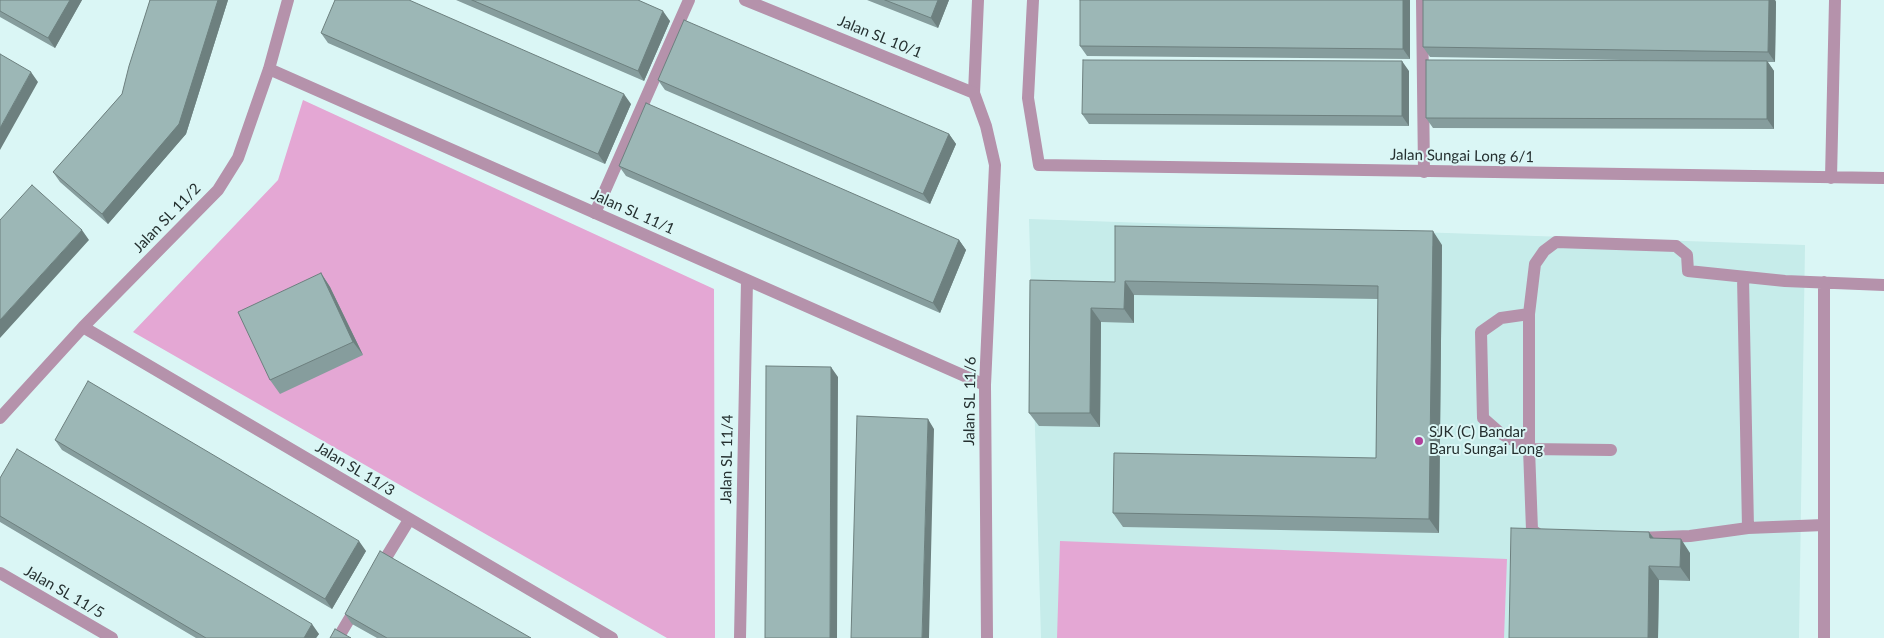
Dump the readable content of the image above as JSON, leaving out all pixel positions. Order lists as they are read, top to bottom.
{
  "streets": {
    "street": [
      "Jalan SL 10/1",
      "Jalan Sungai Long 6/1",
      "Jalan SL 11/1",
      "Jalan SL 11/2",
      "Jalan SL 11/6",
      "Jalan SL 11/4",
      "Jalan SL 11/3",
      "Jalan SL 11/5"
    ]
  },
  "crossings": [
    ["Jalan SL 10/1", "Jalan SL 11/6"],
    ["Jalan SL 11/1", "Jalan SL 11/2"],
    ["Jalan SL 11/1", "Jalan SL 11/6"],
    ["Jalan SL 11/1", "Jalan SL 11/4"],
    ["Jalan SL 11/2", "Jalan SL 11/3"]
  ],
  "places": ["SJK (C) Bandar Baru Sungai Long"]
}
